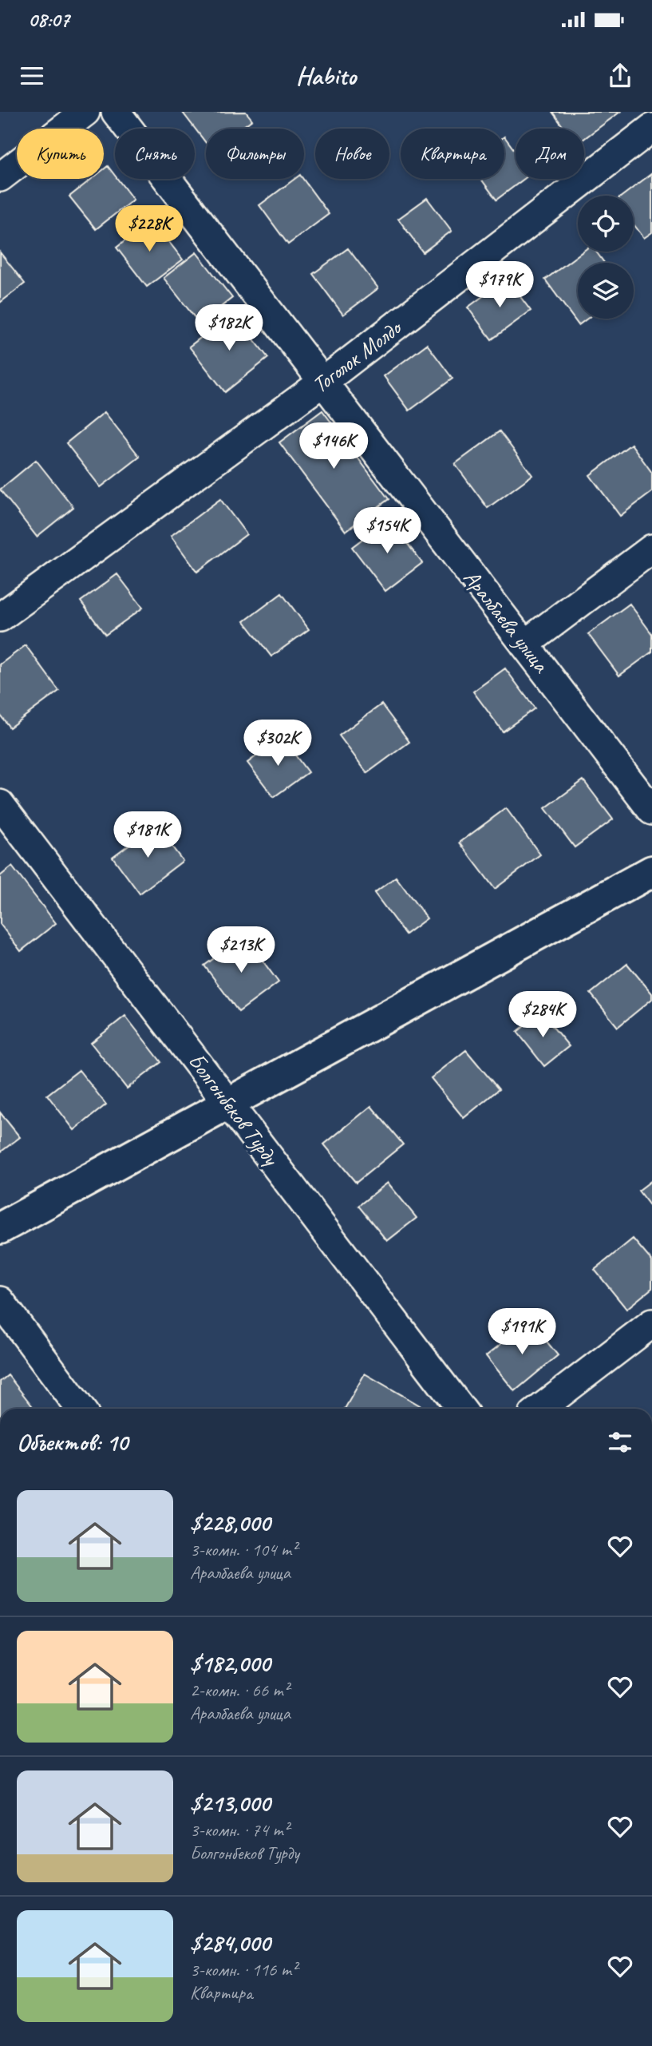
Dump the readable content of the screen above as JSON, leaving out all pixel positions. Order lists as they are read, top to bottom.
{
  "streets": {
    "street": ["Тоголок Молдо", "Аралбаева улица", "Болгонбеков Турду"]
  },
  "crossings": [
    ["Тоголок Молдо", "Аралбаева улица"]
  ],
  "page": {
    "status": "08:07",
    "header": "Habito",
    "chip": [
      "Купить",
      "Снять",
      "Фильтры",
      "Новое",
      "Квартира",
      "Дом"
    ],
    "price": [
      "$228K",
      "$179K",
      "$182K",
      "$146K",
      "$154K",
      "$302K",
      "$181K",
      "$213K",
      "$284K",
      "$191K"
    ],
    "heading": "Объектов: 10",
    "list": [
      {
        "name": "$228,000",
        "note": "3-комн. · 104 m² · Аралбаева улица"
      },
      {
        "name": "$182,000",
        "note": "2-комн. · 66 m² · Аралбаева улица"
      },
      {
        "name": "$213,000",
        "note": "3-комн. · 74 m² · Болгонбеков Турду"
      },
      {
        "name": "$284,000",
        "note": "3-комн. · 116 m² · Квартира"
      }
    ]
  }
}
